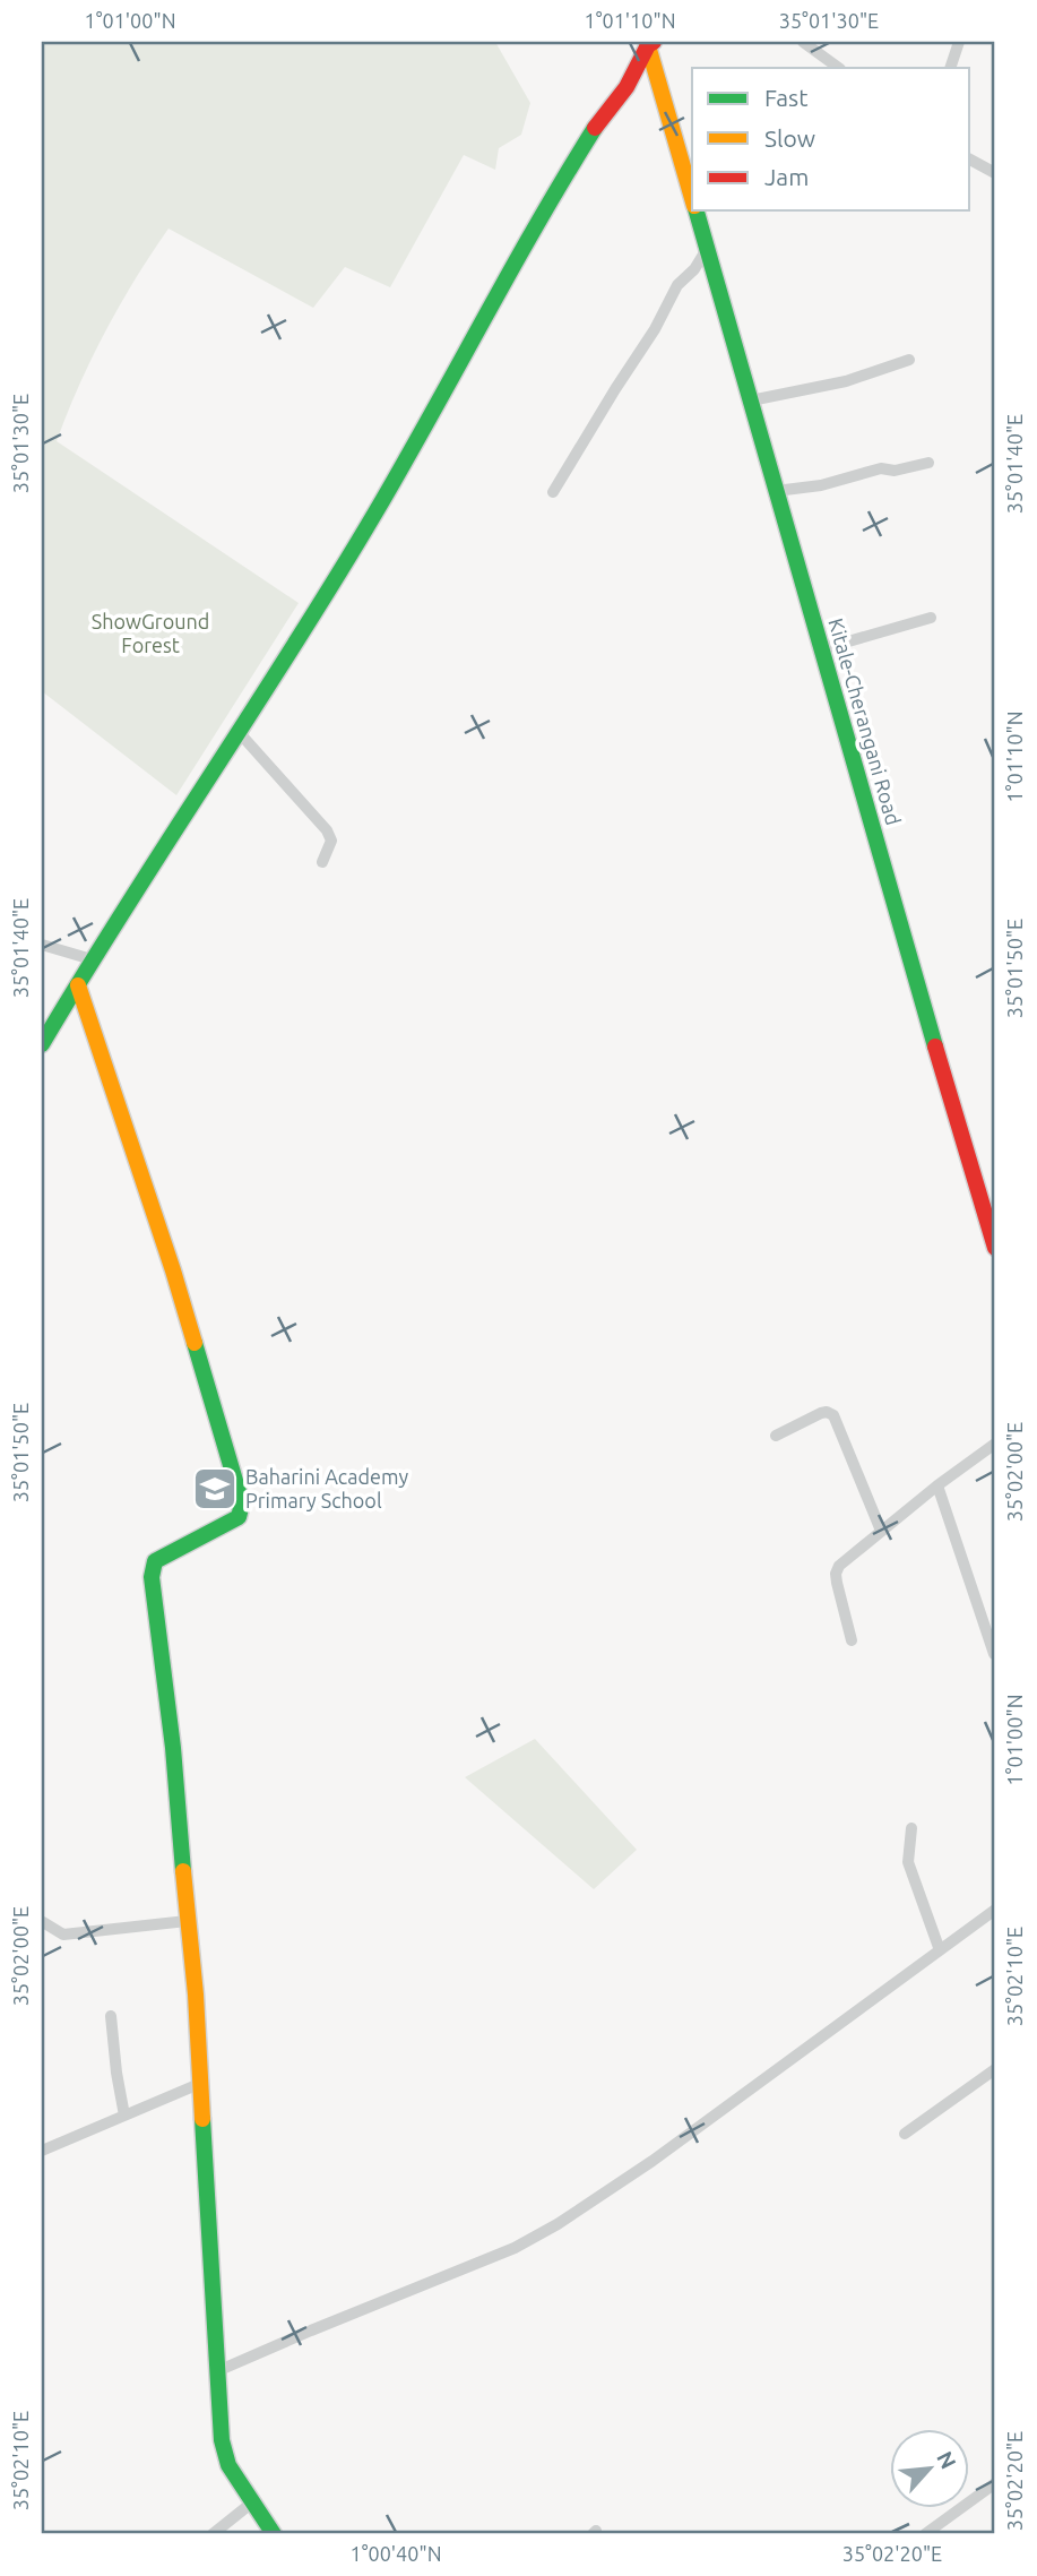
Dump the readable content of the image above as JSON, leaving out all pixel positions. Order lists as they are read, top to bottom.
{
  "streets": {
    "street": ["Kitale-Cherangani Road"]
  },
  "parks": ["ShowGround Forest"],
  "places": {
    "school or university": ["Baharini Academy Primary School"]
  },
  "legend": ["Fast", "Slow", "Jam"],
  "north": "top right",
  "coordinates": [
    "1°01'00\"N",
    "1°01'10\"N",
    "35°01'30\"E",
    "35°01'40\"E",
    "35°01'50\"E",
    "35°02'00\"E",
    "35°02'10\"E",
    "35°02'20\"E",
    "1°00'40\"N"
  ]
}
